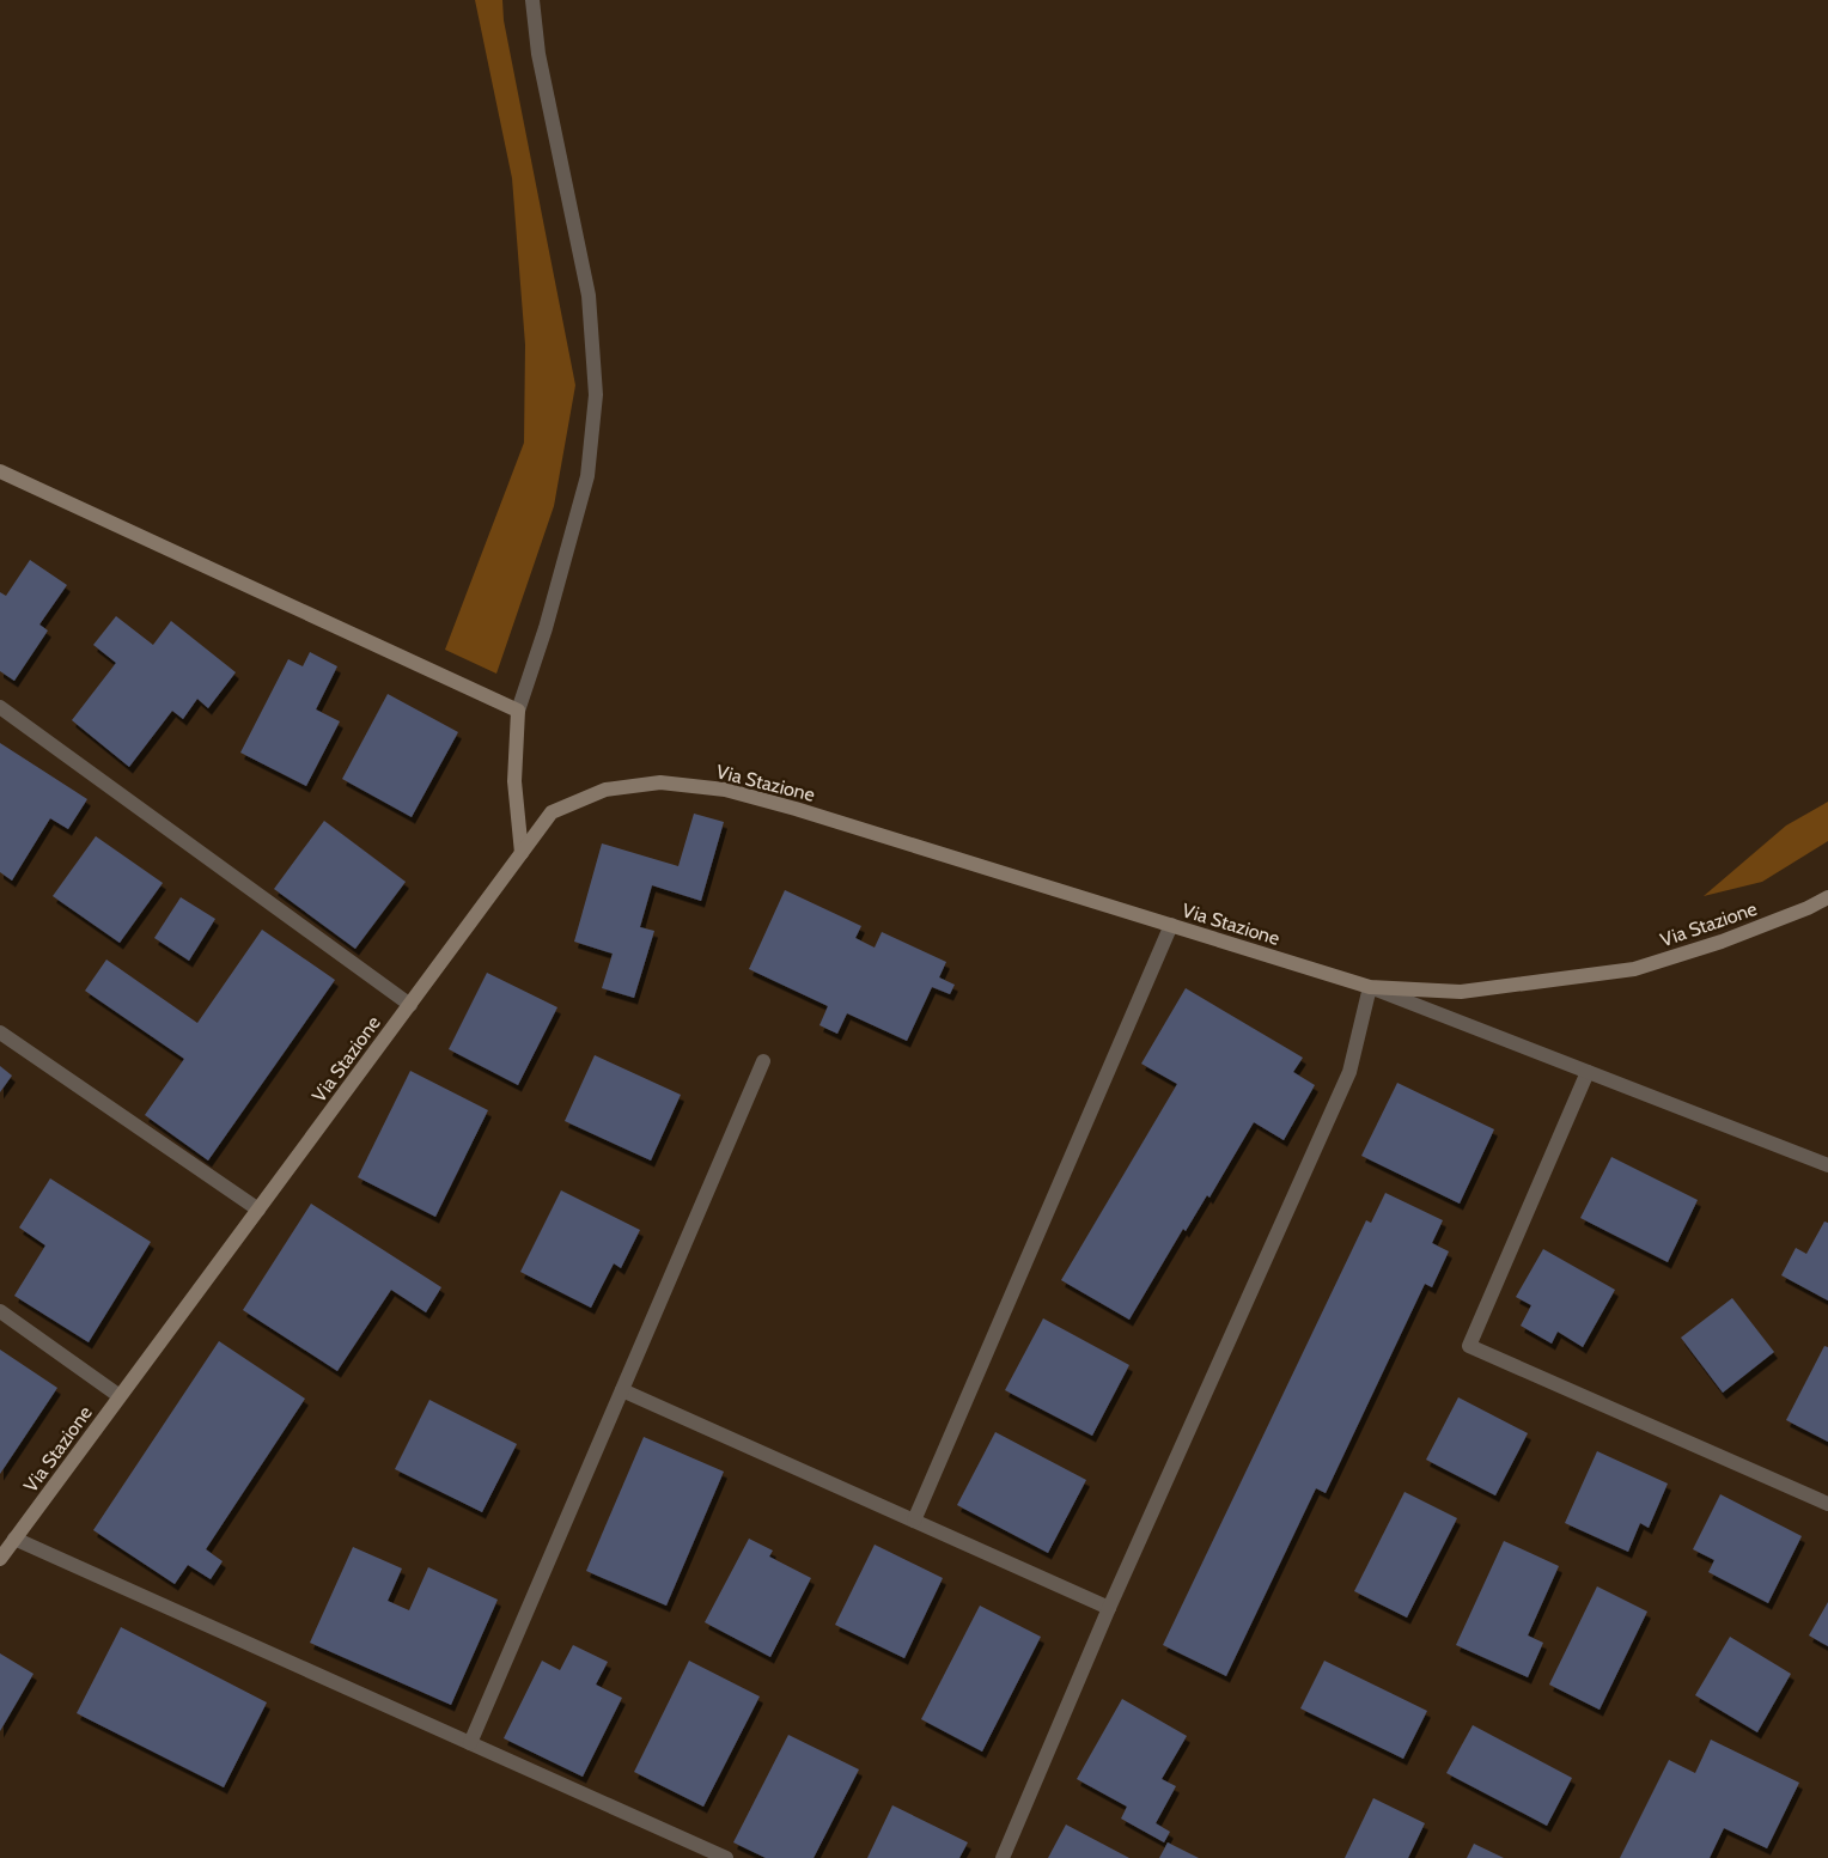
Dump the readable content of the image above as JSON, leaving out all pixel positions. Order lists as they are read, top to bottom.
{
  "streets": {
    "street": ["Via Stazione"]
  }
}
